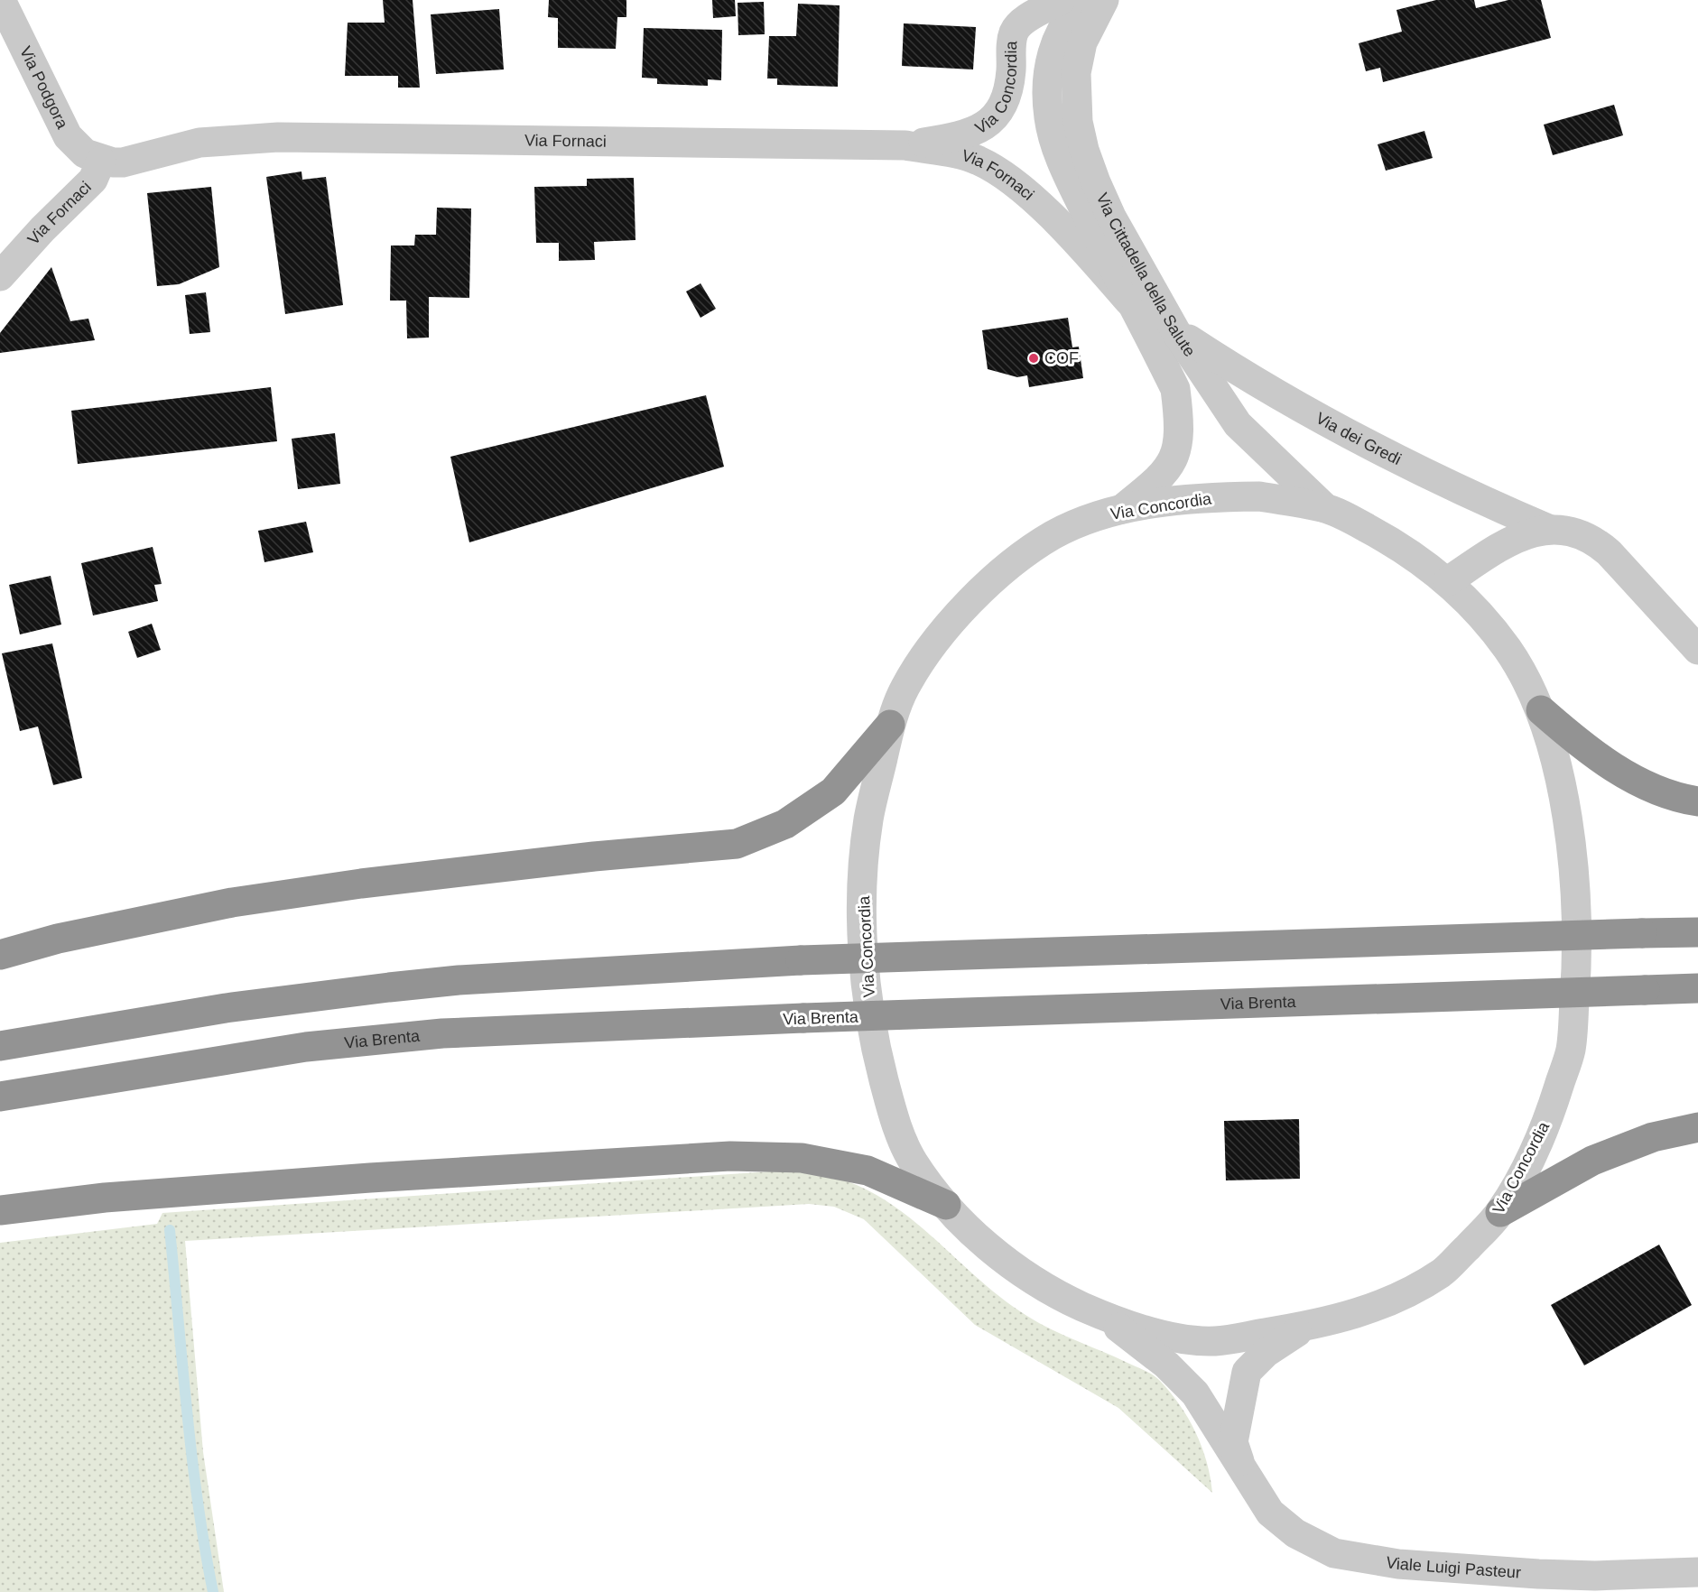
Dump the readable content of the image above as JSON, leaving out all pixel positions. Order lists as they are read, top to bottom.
{
  "streets": {
    "highway": ["Via Brenta"],
    "street": [
      "Via Concordia",
      "Via Podgora",
      "Via Fornaci",
      "Via Cittadella della Salute",
      "Via dei Gredi",
      "Viale Luigi Pasteur"
    ]
  },
  "crossings": [
    ["Via Concordia", "Via Fornaci"],
    ["Via Concordia", "Via Cittadella della Salute"],
    ["Via Concordia", "Via dei Gredi"],
    ["Via Concordia", "Viale Luigi Pasteur"],
    ["Via Podgora", "Via Fornaci"],
    ["Via Fornaci", "Via Cittadella della Salute"],
    ["Via Cittadella della Salute", "Via dei Gredi"]
  ],
  "places": ["COF"]
}
